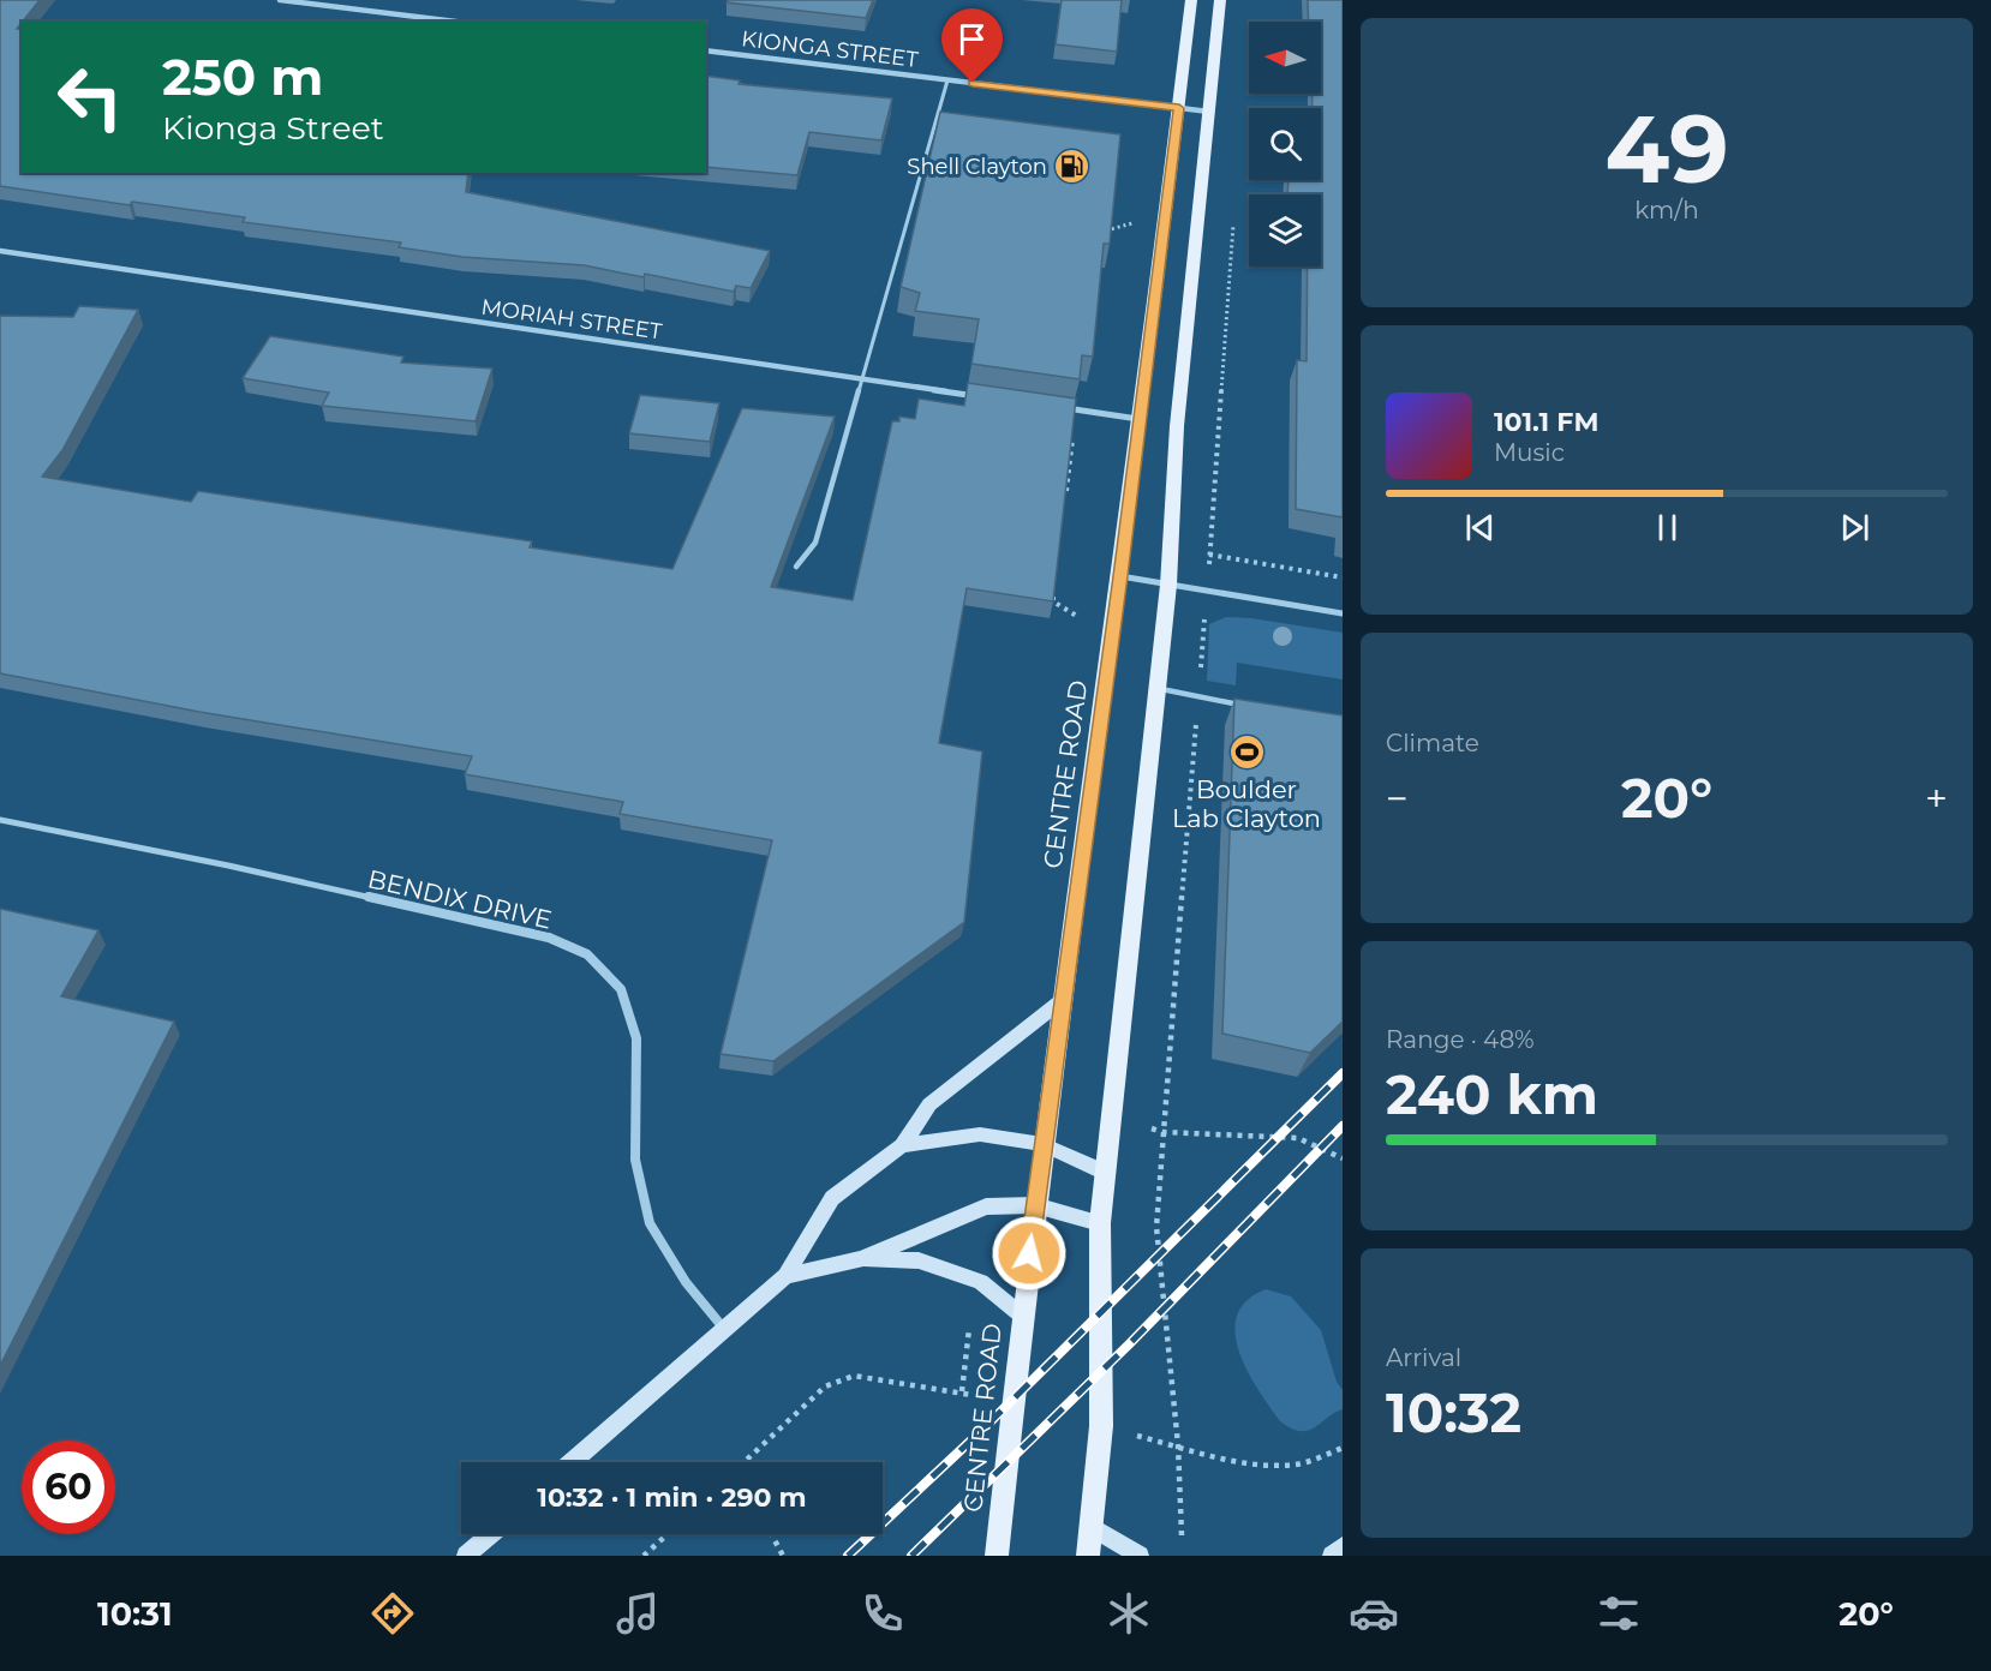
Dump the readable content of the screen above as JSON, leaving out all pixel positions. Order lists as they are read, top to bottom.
{
  "streets": {
    "main road": ["CENTRE ROAD"],
    "street": ["KIONGA STREET", "MORIAH STREET", "BENDIX DRIVE"]
  },
  "crossings": [
    ["KIONGA STREET", "CENTRE ROAD"]
  ],
  "places": {
    "fuel station": ["Shell Clayton"],
    "sports": ["Boulder Lab Clayton"]
  },
  "north": "left",
  "page": {
    "tile": [
      ["49", "km/h"],
      "Climate",
      ["Range · 48%", "240 km"],
      ["Arrival", "10:32"]
    ],
    "turn": ["250 m", "Kionga Street"],
    "song": ["101.1 FM", "Music"],
    "heat": ["−", "20°", "+"],
    "limit": "60",
    "trip": "10:32 · 1 min · 290 m",
    "tabs": ["10:31", "20°"]
  }
}
